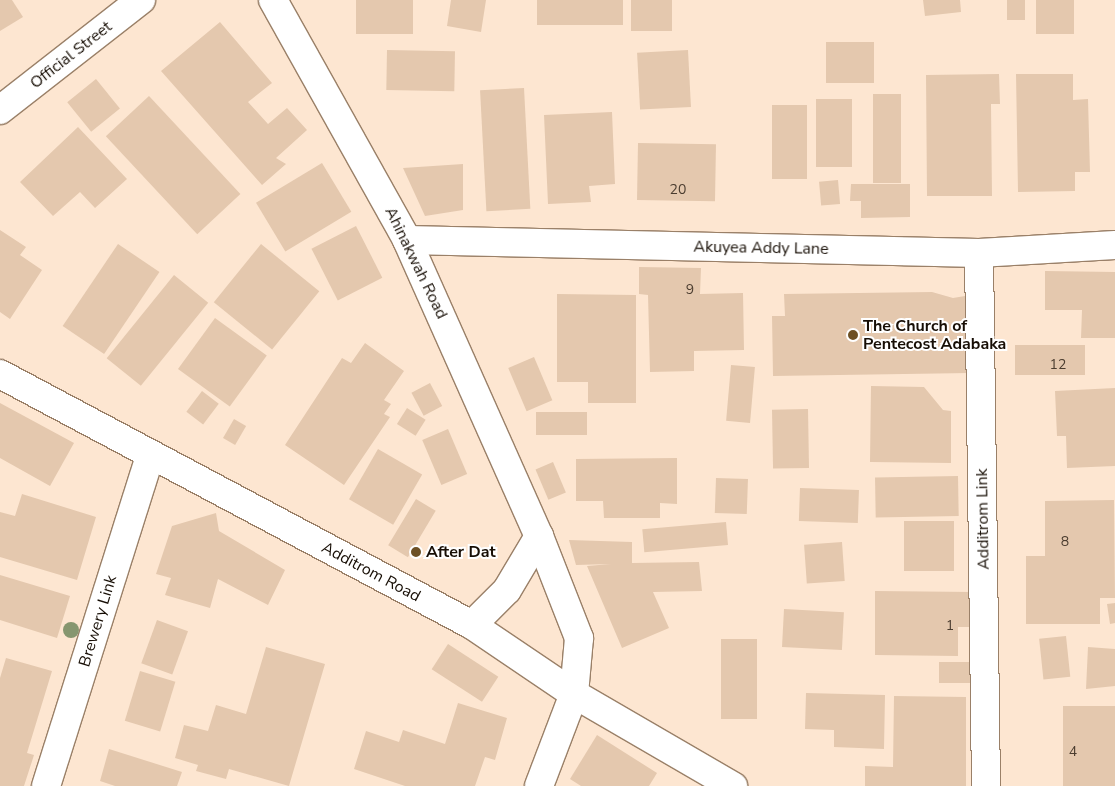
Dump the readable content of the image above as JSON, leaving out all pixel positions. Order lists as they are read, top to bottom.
{
  "streets": {
    "street": [
      "Official Street",
      "Akuyea Addy Lane",
      "Ahinakwah Road",
      "Additrom Link",
      "Additrom Road",
      "Brewery Link"
    ]
  },
  "crossings": [
    ["Akuyea Addy Lane", "Ahinakwah Road"],
    ["Akuyea Addy Lane", "Additrom Link"],
    ["Ahinakwah Road", "Additrom Road"],
    ["Additrom Road", "Brewery Link"]
  ],
  "places": ["The Church of Pentecost Adabaka", "After Dat"],
  "house_numbers": [
    "20",
    "9",
    "12",
    "8",
    "1",
    "4"
  ]
}
